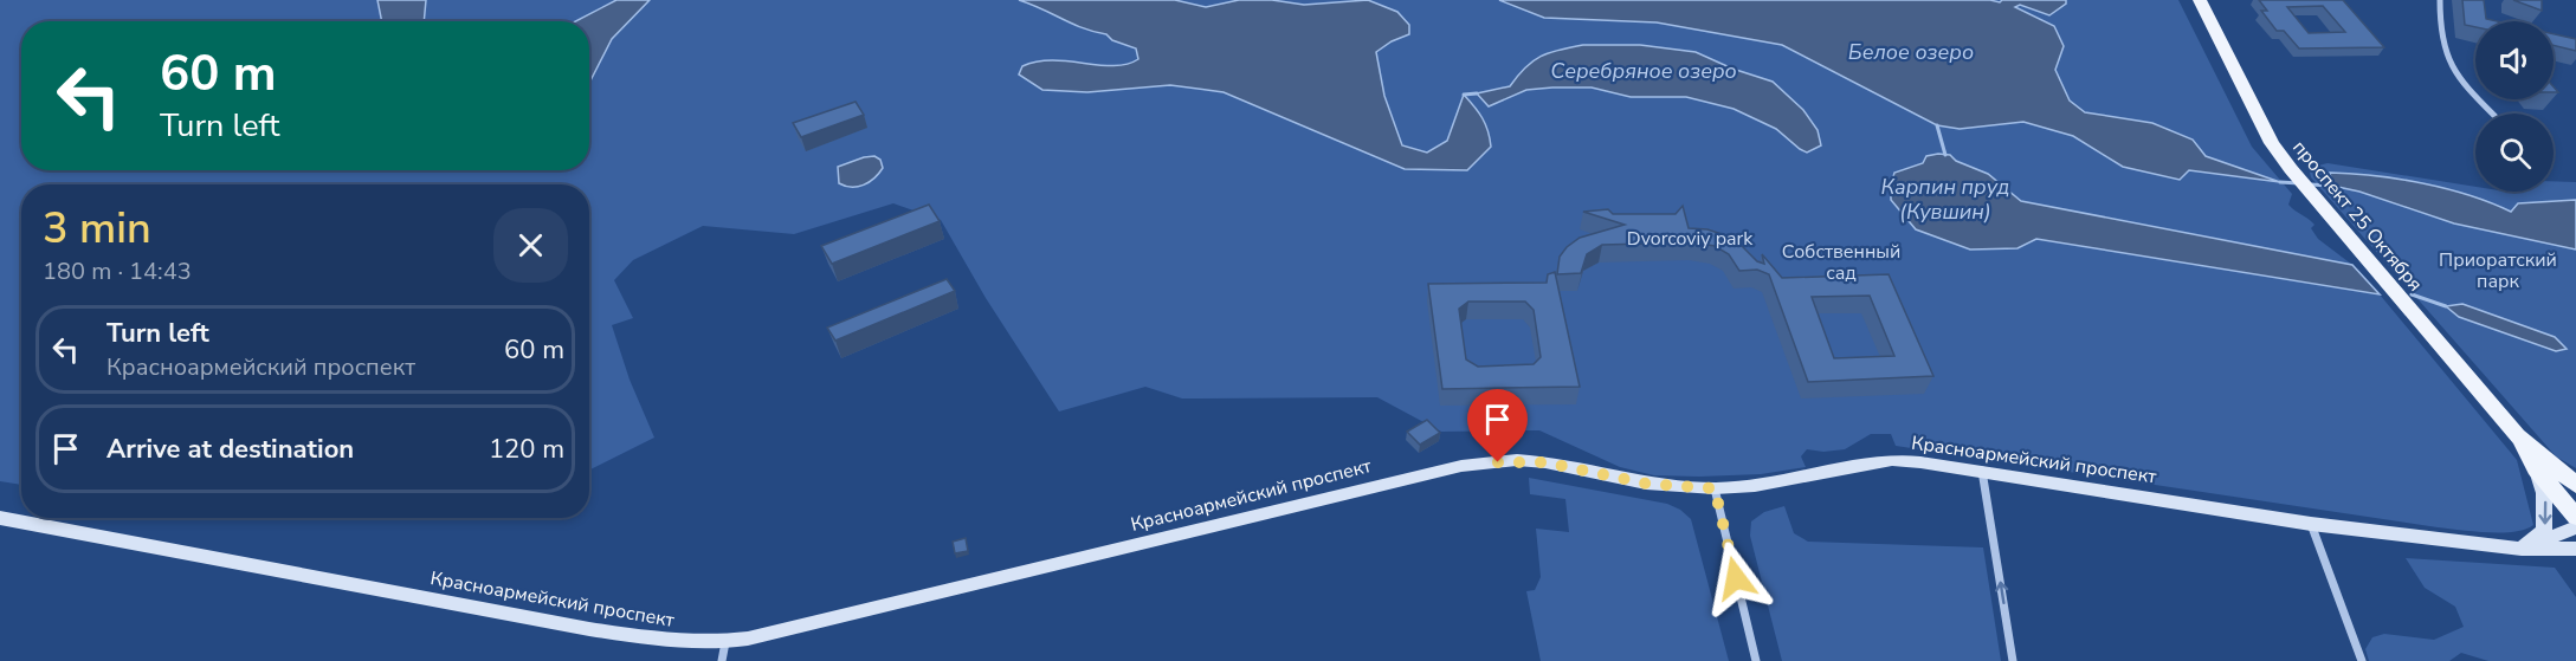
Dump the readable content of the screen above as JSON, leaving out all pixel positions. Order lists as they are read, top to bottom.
{
  "streets": {
    "main road": ["проспект 25 Октября", "Красноармейский проспект"]
  },
  "water": ["Белое озеро", "Серебряное озеро", "Карпин пруд (Кувшин)"],
  "parks": ["Dvorcoviy park", "Собственный сад", "Приоратский парк"],
  "page": {
    "turn": ["60 m", "Turn left"],
    "heading": ["3 min", "180 m · 14:43"],
    "list": [
      {
        "name": "Turn left",
        "note": "Красноармейский проспект",
        "value": "60 m"
      },
      {
        "name": "Arrive at destination",
        "value": "120 m"
      }
    ]
  }
}
